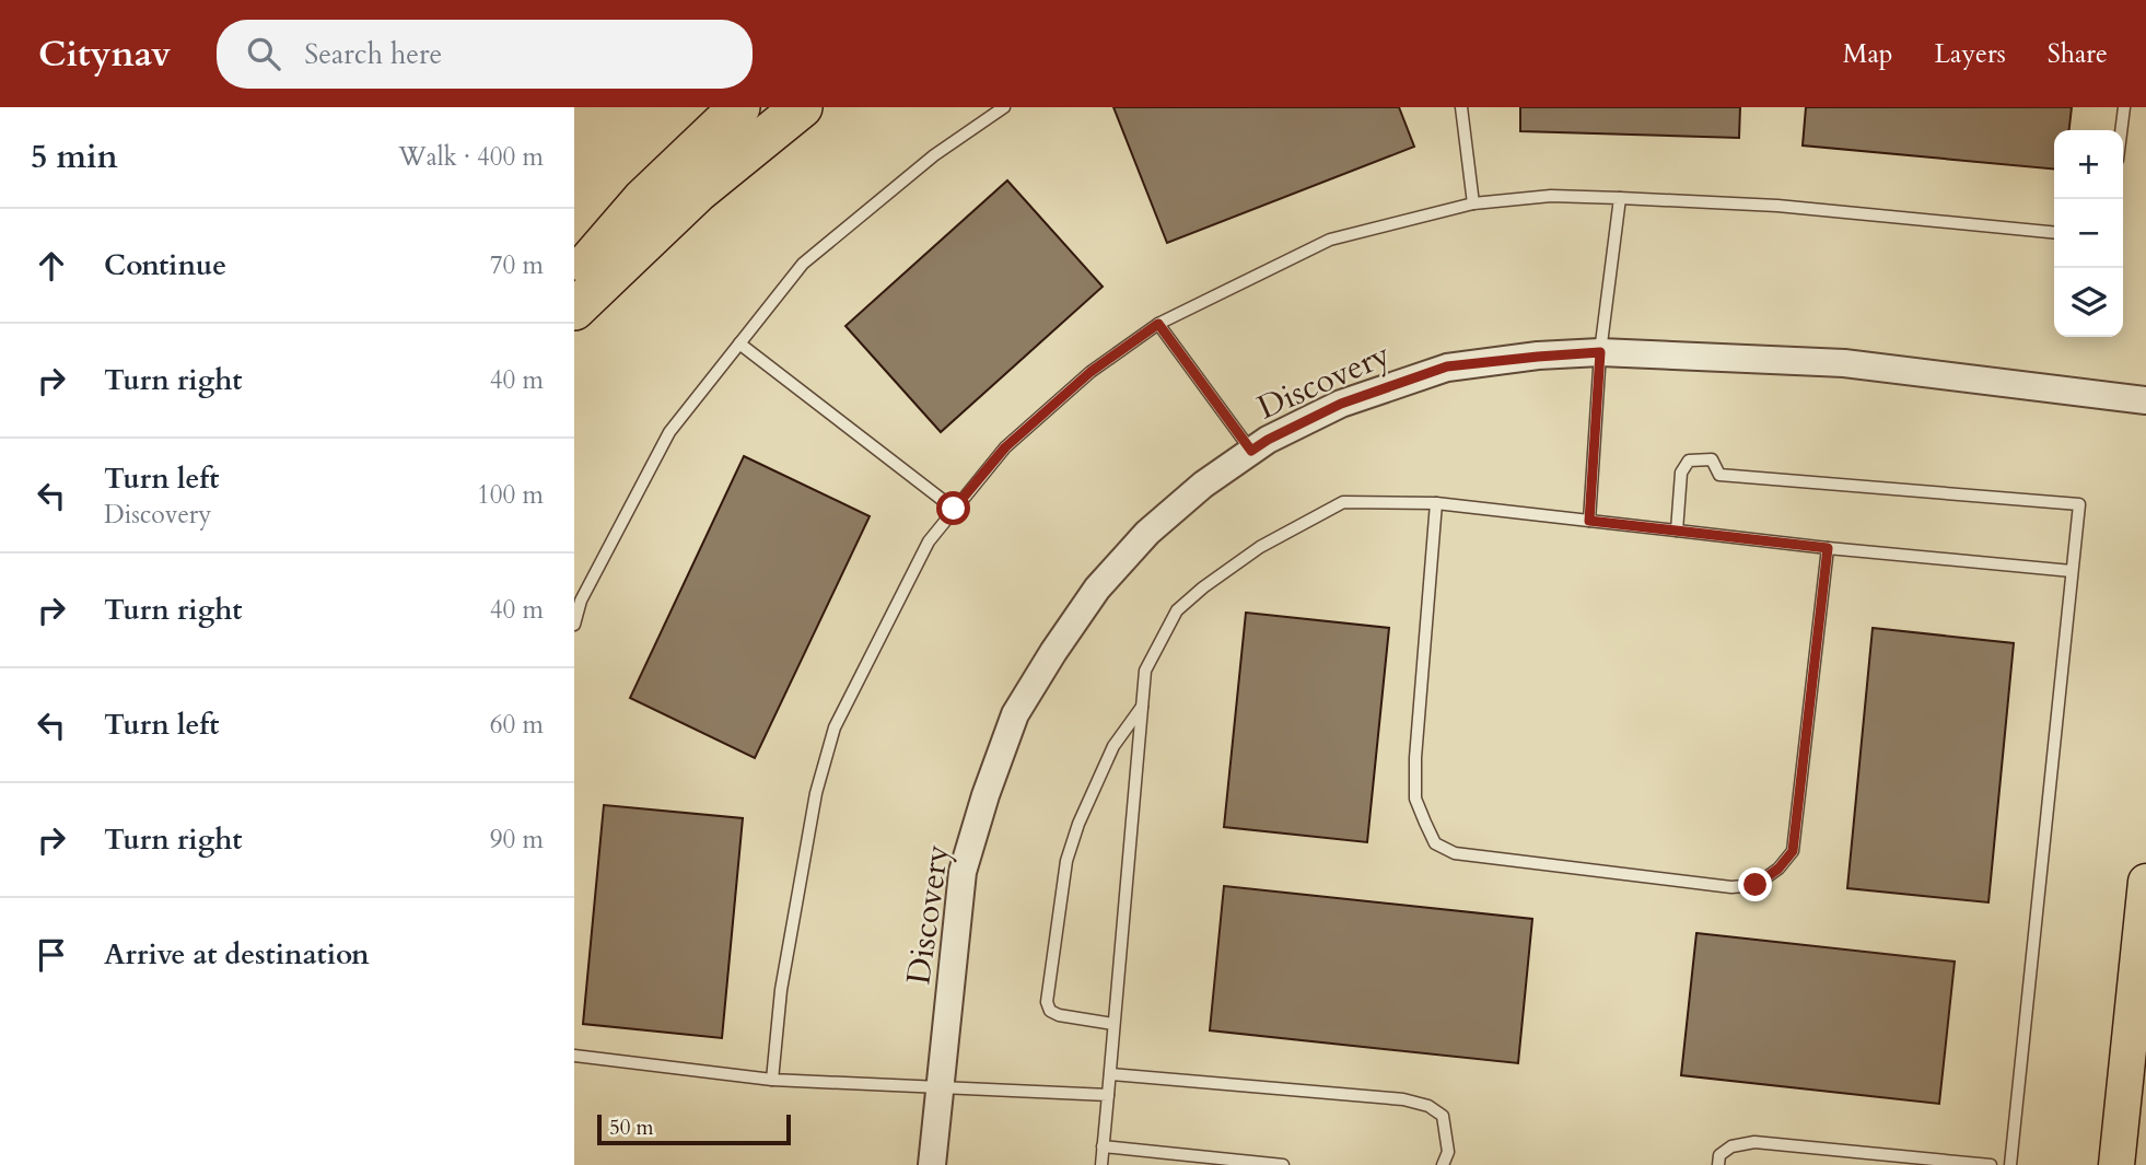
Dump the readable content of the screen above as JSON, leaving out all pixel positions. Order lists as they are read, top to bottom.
{
  "streets": {
    "street": ["Discovery"]
  },
  "scale_bar": "50 m",
  "page": {
    "header": "Citynav",
    "search": "Search here",
    "nav": ["Map", "Layers", "Share"],
    "heading": ["5 min", "Walk · 400 m"],
    "map_buttons": ["+", "−"],
    "list": [
      ["Continue", "70 m"],
      ["Turn right", "40 m"],
      ["Turn left", "Discovery", "100 m"],
      ["Turn right", "40 m"],
      ["Turn left", "60 m"],
      ["Turn right", "90 m"],
      "Arrive at destination"
    ],
    "scale": "50 m"
  }
}
